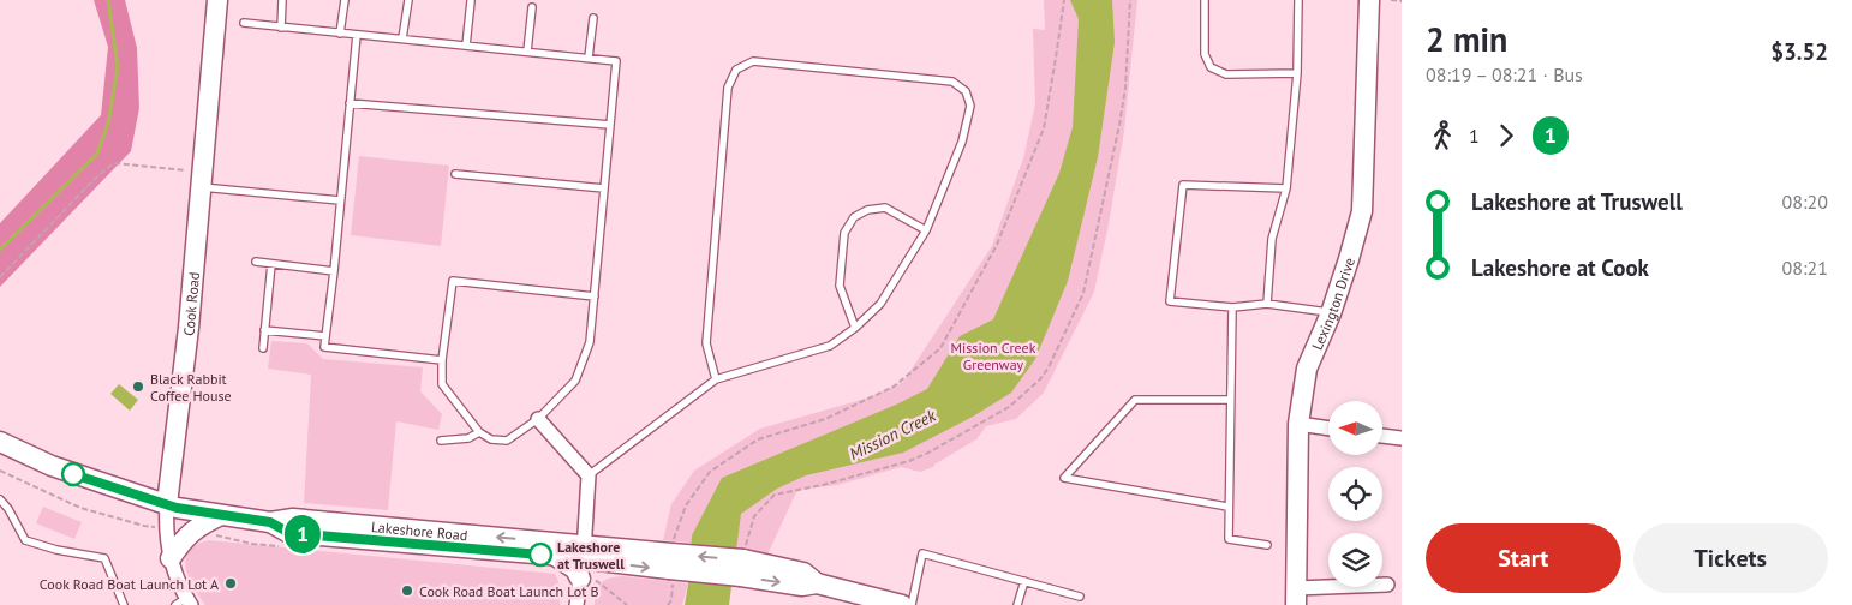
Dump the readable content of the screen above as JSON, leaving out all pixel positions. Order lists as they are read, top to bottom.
{
  "streets": {
    "main road": ["Lexington Drive", "Cook Road", "Lakeshore Road"]
  },
  "crossings": [
    ["Cook Road", "Lakeshore Road"]
  ],
  "water": ["Mission Creek"],
  "parks": ["Mission Creek Greenway"],
  "places": [
    "Black Rabbit Coffee House",
    "Lakeshore at Truswell",
    "Cook Road Boat Launch Lot A",
    "Cook Road Boat Launch Lot B"
  ],
  "lines": ["bus line 1"],
  "north": "left",
  "page": {
    "on_map": "1",
    "heading": ["2 min", "08:19 – 08:21 · Bus", "$3.52"],
    "legs": ["1", "1"],
    "list": [
      {
        "name": "Lakeshore at Truswell",
        "value": "08:20"
      },
      {
        "name": "Lakeshore at Cook",
        "value": "08:21"
      }
    ],
    "buttons": ["Start", "Tickets"]
  }
}
